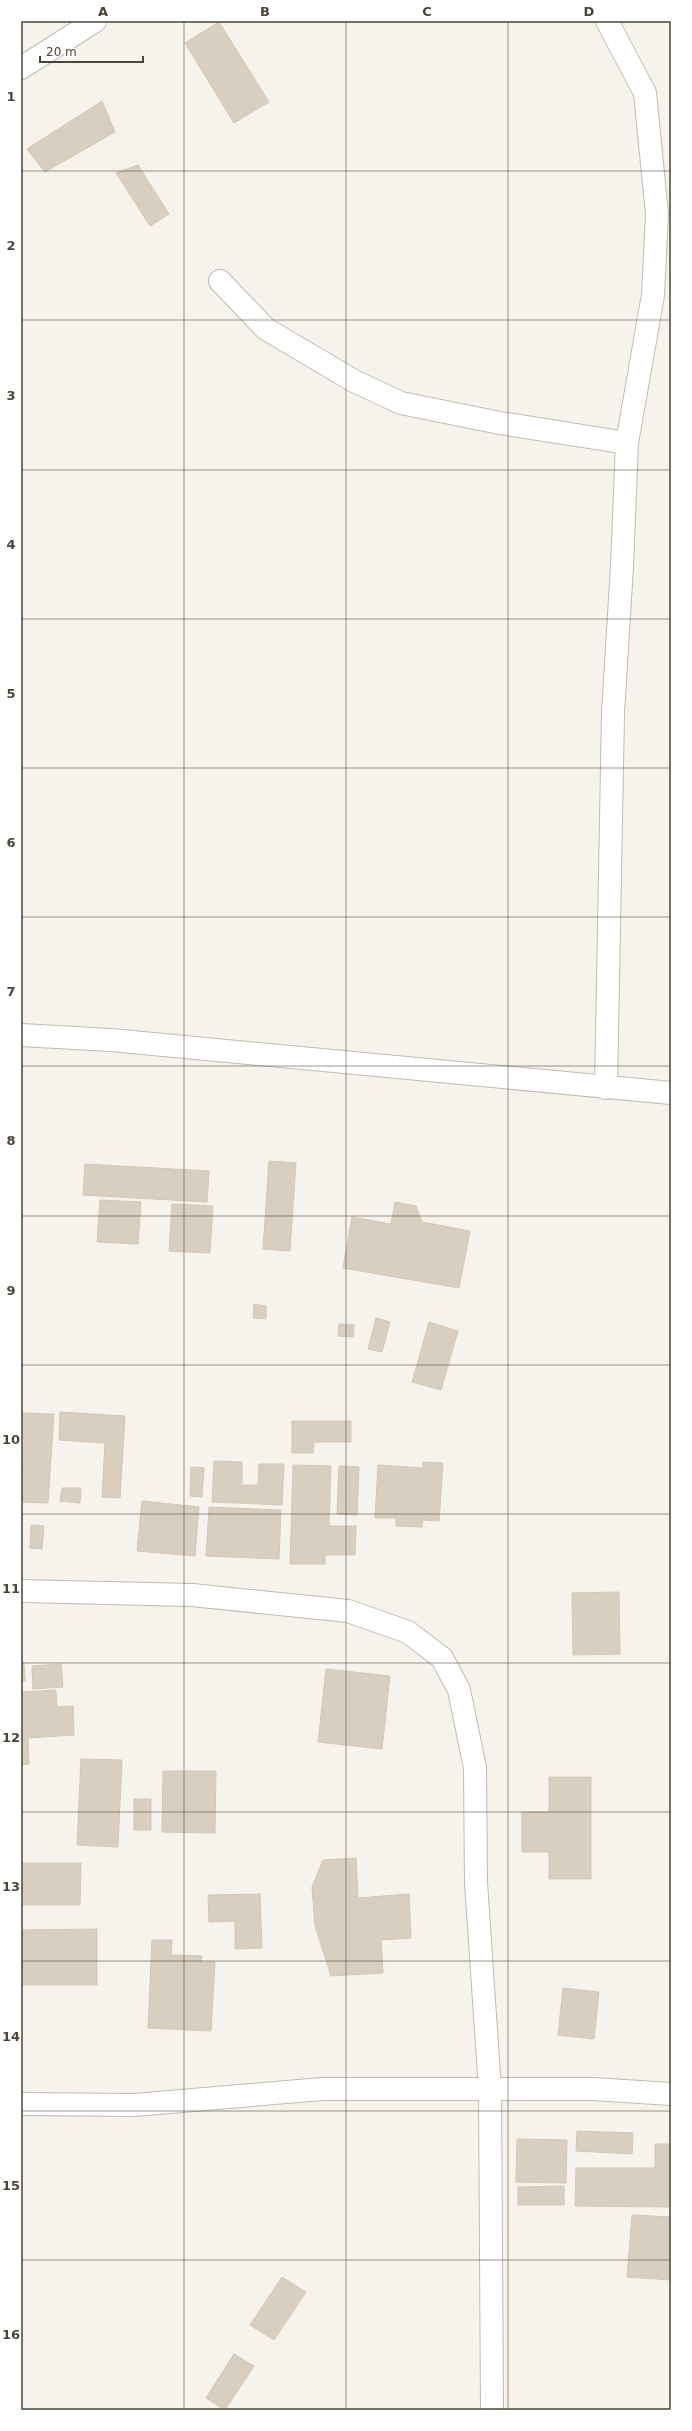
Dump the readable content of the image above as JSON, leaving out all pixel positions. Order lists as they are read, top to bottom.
{
  "scale_bar": "20 m",
  "grid": {
    "columns": [
      "A",
      "B",
      "C",
      "D"
    ],
    "rows": [
      "1",
      "2",
      "3",
      "4",
      "5",
      "6",
      "7",
      "8",
      "9",
      "10",
      "11",
      "12",
      "13",
      "14",
      "15",
      "16"
    ]
  }
}
